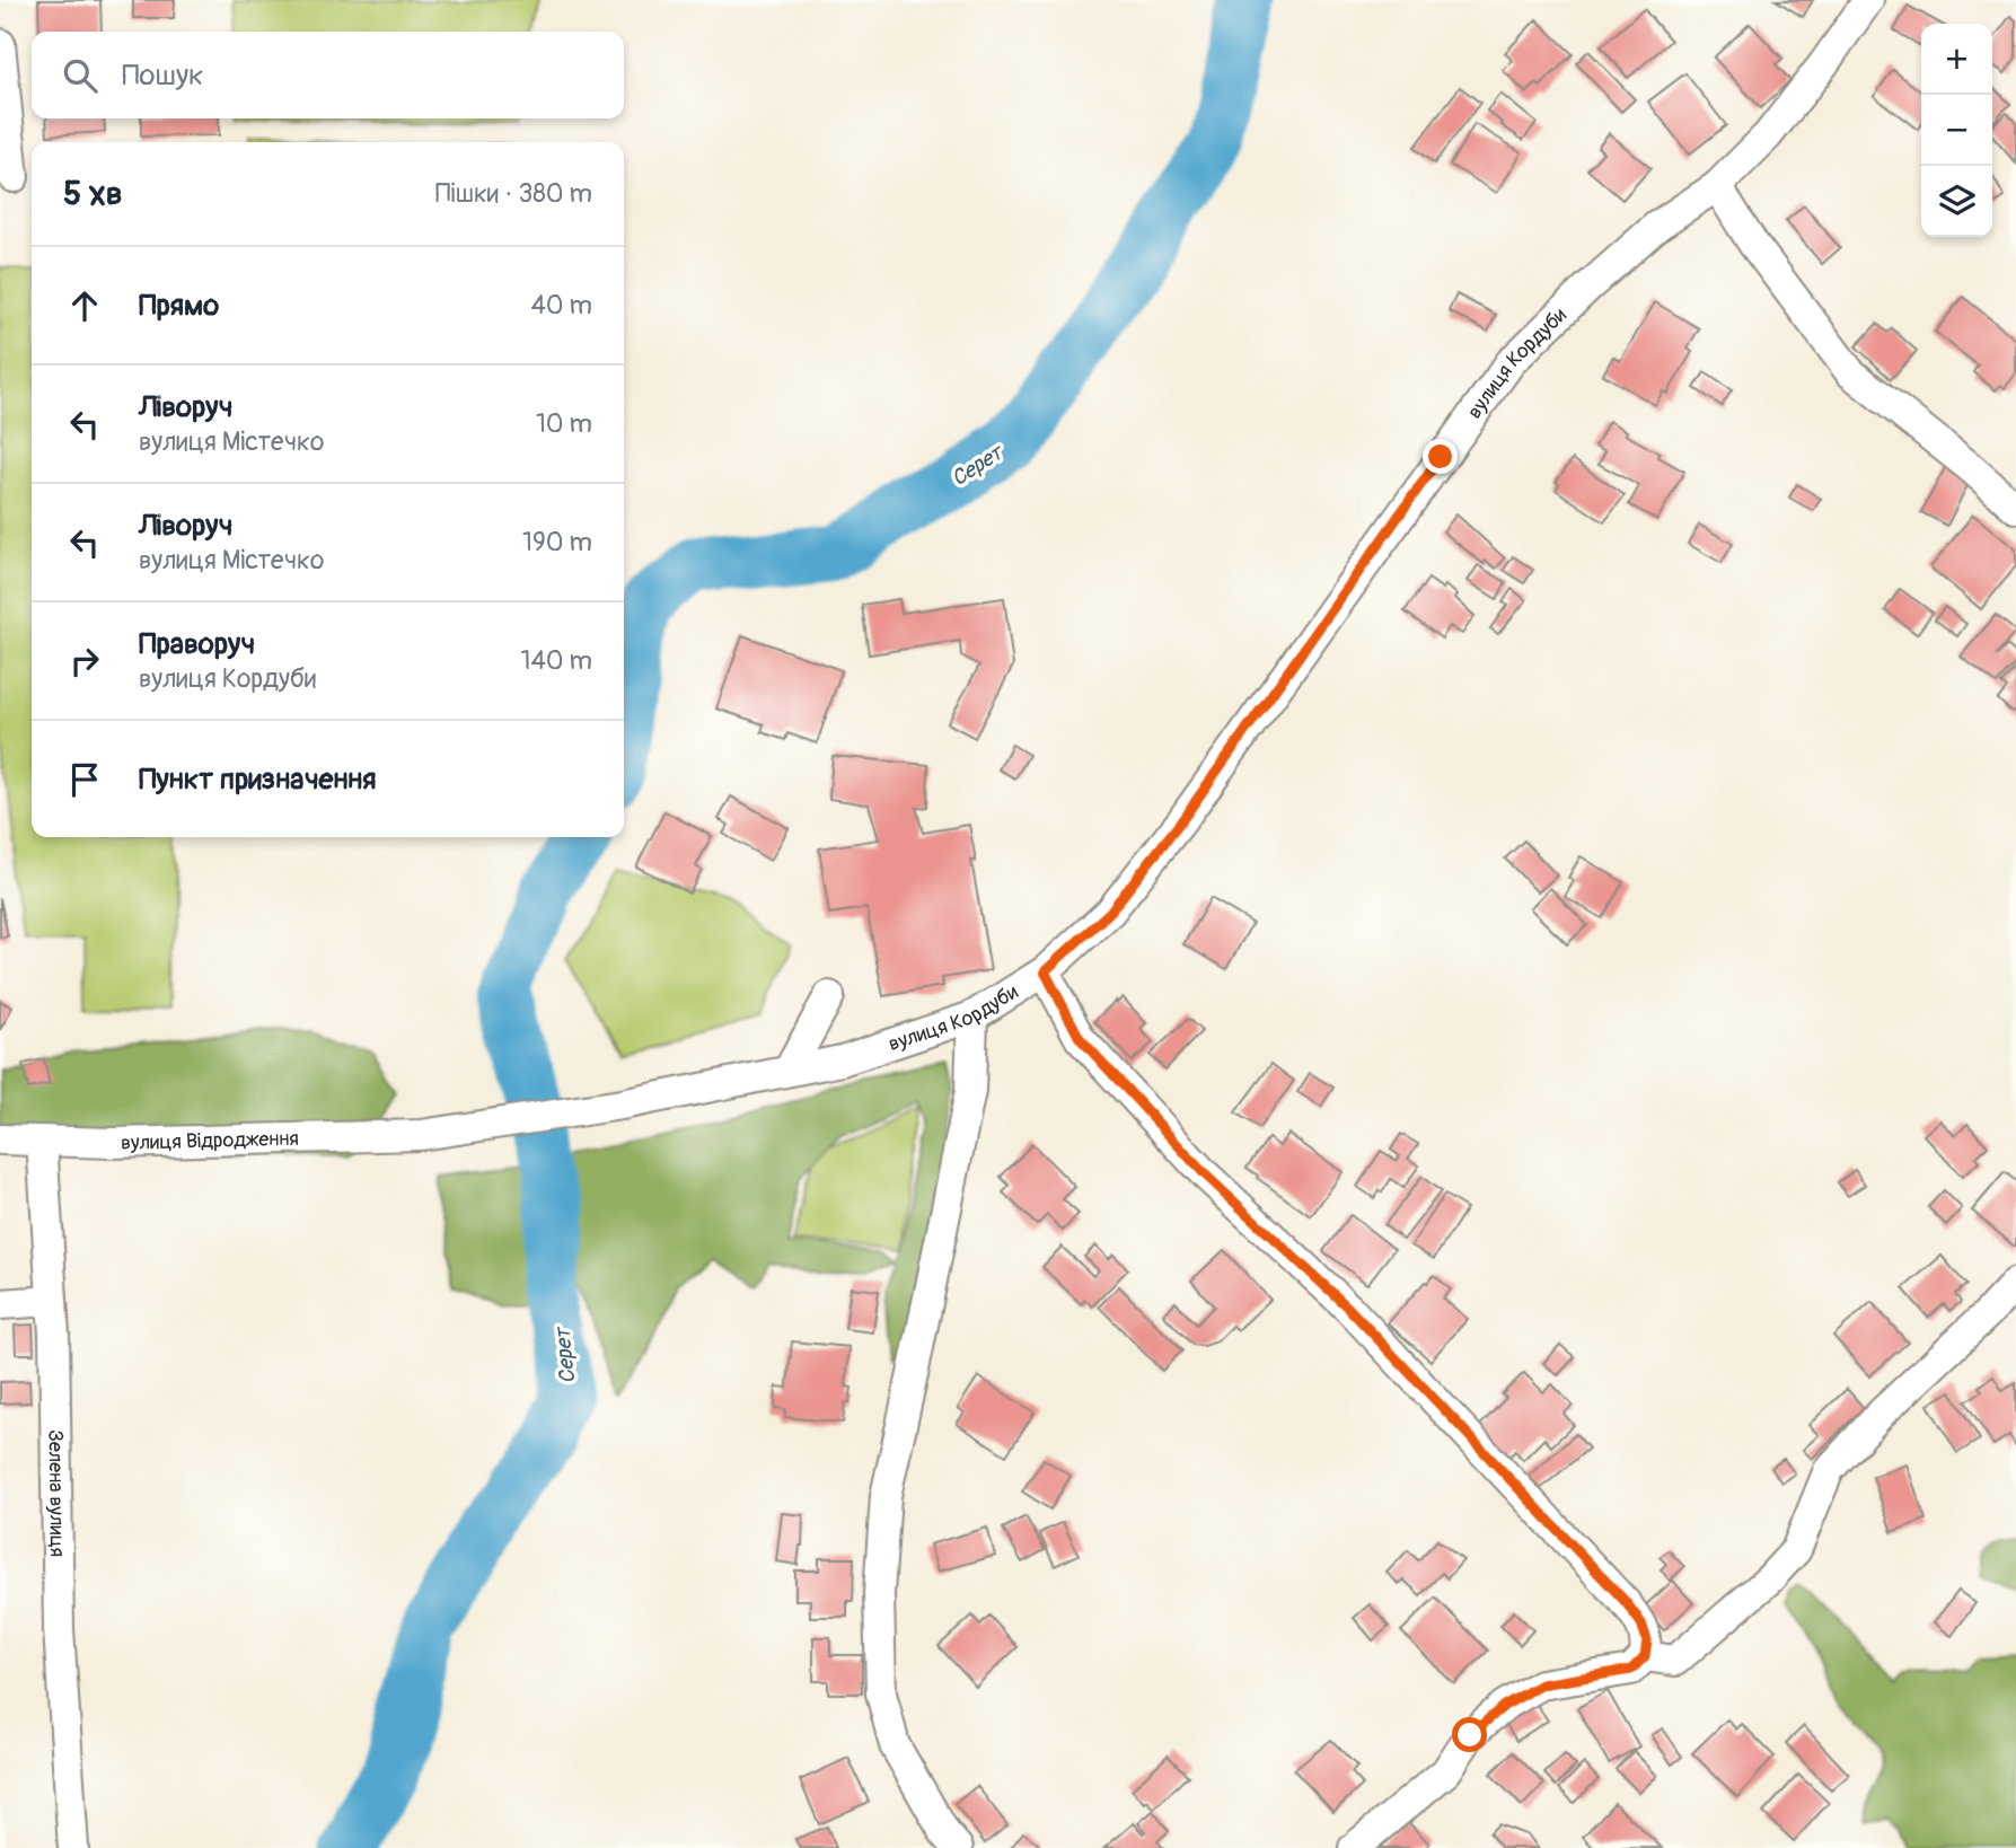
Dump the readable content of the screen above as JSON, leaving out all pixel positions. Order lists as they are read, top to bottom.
{
  "streets": {
    "street": ["вулиця Кордуби", "вулиця Відродження", "Зелена вулиця"]
  },
  "crossings": [
    ["вулиця Кордуби", "вулиця Відродження"],
    ["вулиця Відродження", "Зелена вулиця"]
  ],
  "water": ["Серет"],
  "page": {
    "map_buttons": ["+", "−"],
    "search": "Пошук",
    "heading": ["5 хв", "Пішки · 380 m"],
    "list": [
      ["Прямо", "40 m"],
      ["Ліворуч", "вулиця Містечко", "10 m"],
      ["Ліворуч", "вулиця Містечко", "190 m"],
      ["Праворуч", "вулиця Кордуби", "140 m"],
      "Пункт призначення"
    ]
  }
}
